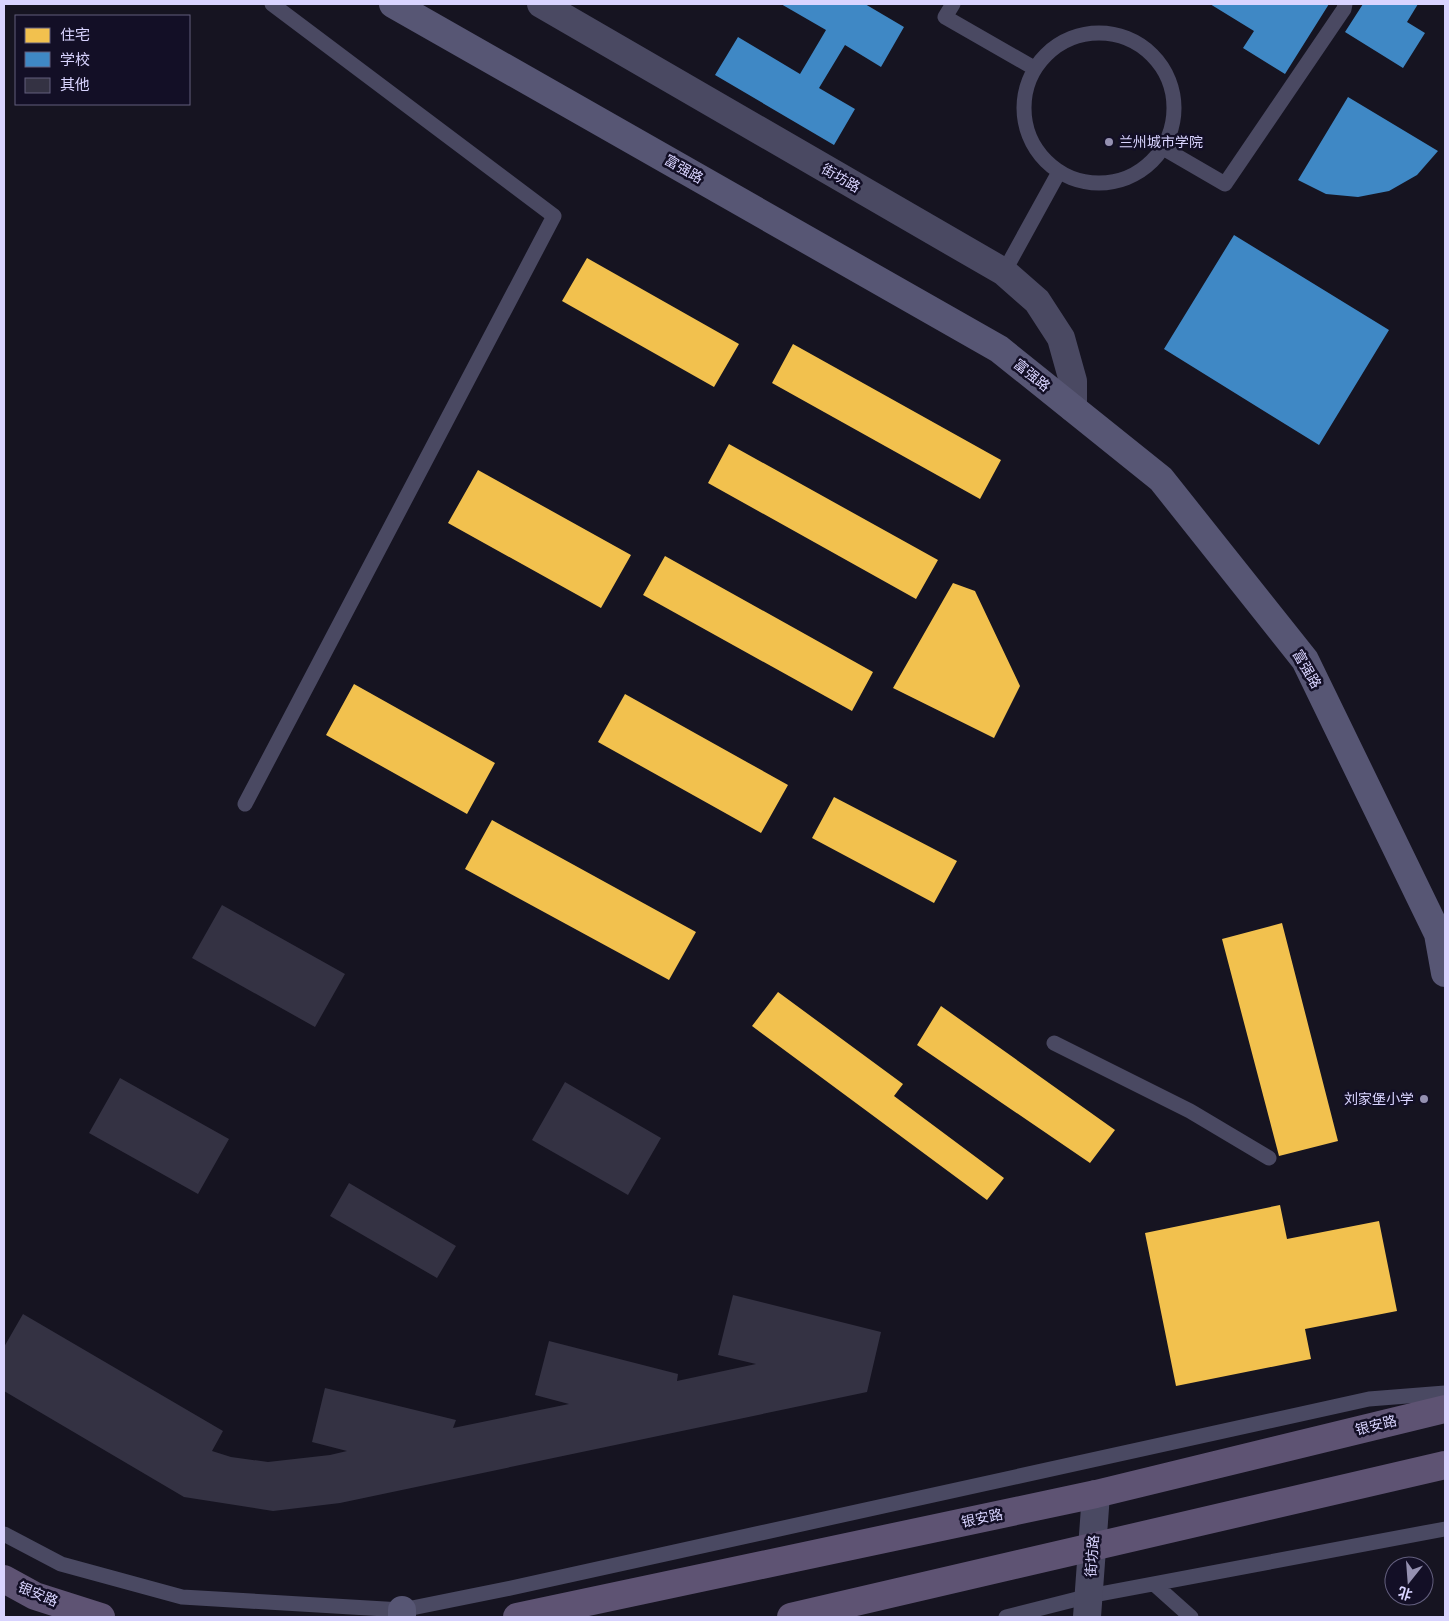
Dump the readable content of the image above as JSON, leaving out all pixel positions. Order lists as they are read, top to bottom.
{
  "streets": {
    "main road": ["富强路", "银安路"],
    "street": ["街坊路"]
  },
  "crossings": [
    ["富强路", "街坊路"],
    ["街坊路", "银安路"]
  ],
  "places": ["兰州城市学院", "刘家堡小学"],
  "legend": ["住宅", "学校", "其他"],
  "north": "bottom"
}
